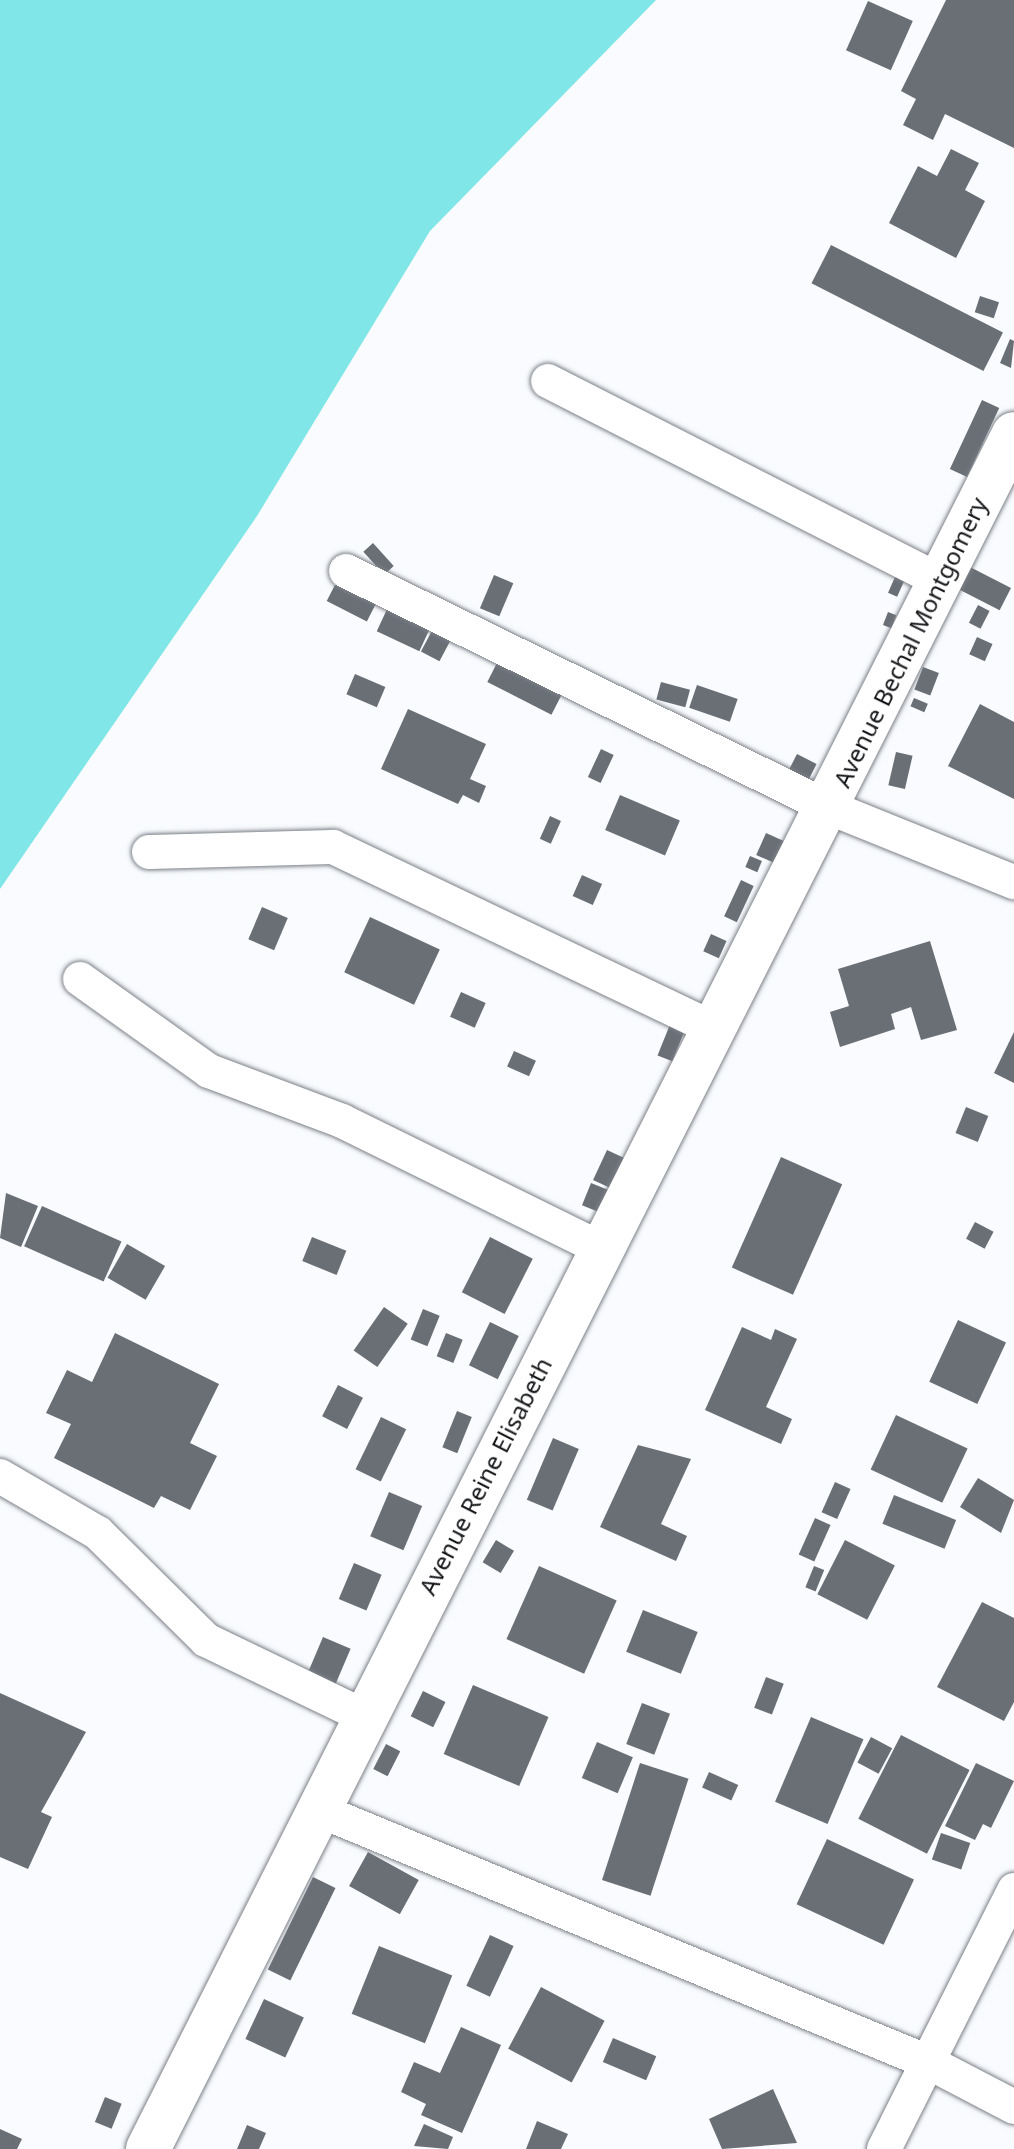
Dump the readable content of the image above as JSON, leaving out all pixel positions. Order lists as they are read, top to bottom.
{
  "streets": {
    "street": ["Avenue Bechal Montgomery", "Avenue Reine Elisabeth"]
  },
  "crossings": [
    ["Avenue Bechal Montgomery", "Avenue Reine Elisabeth"]
  ]
}
